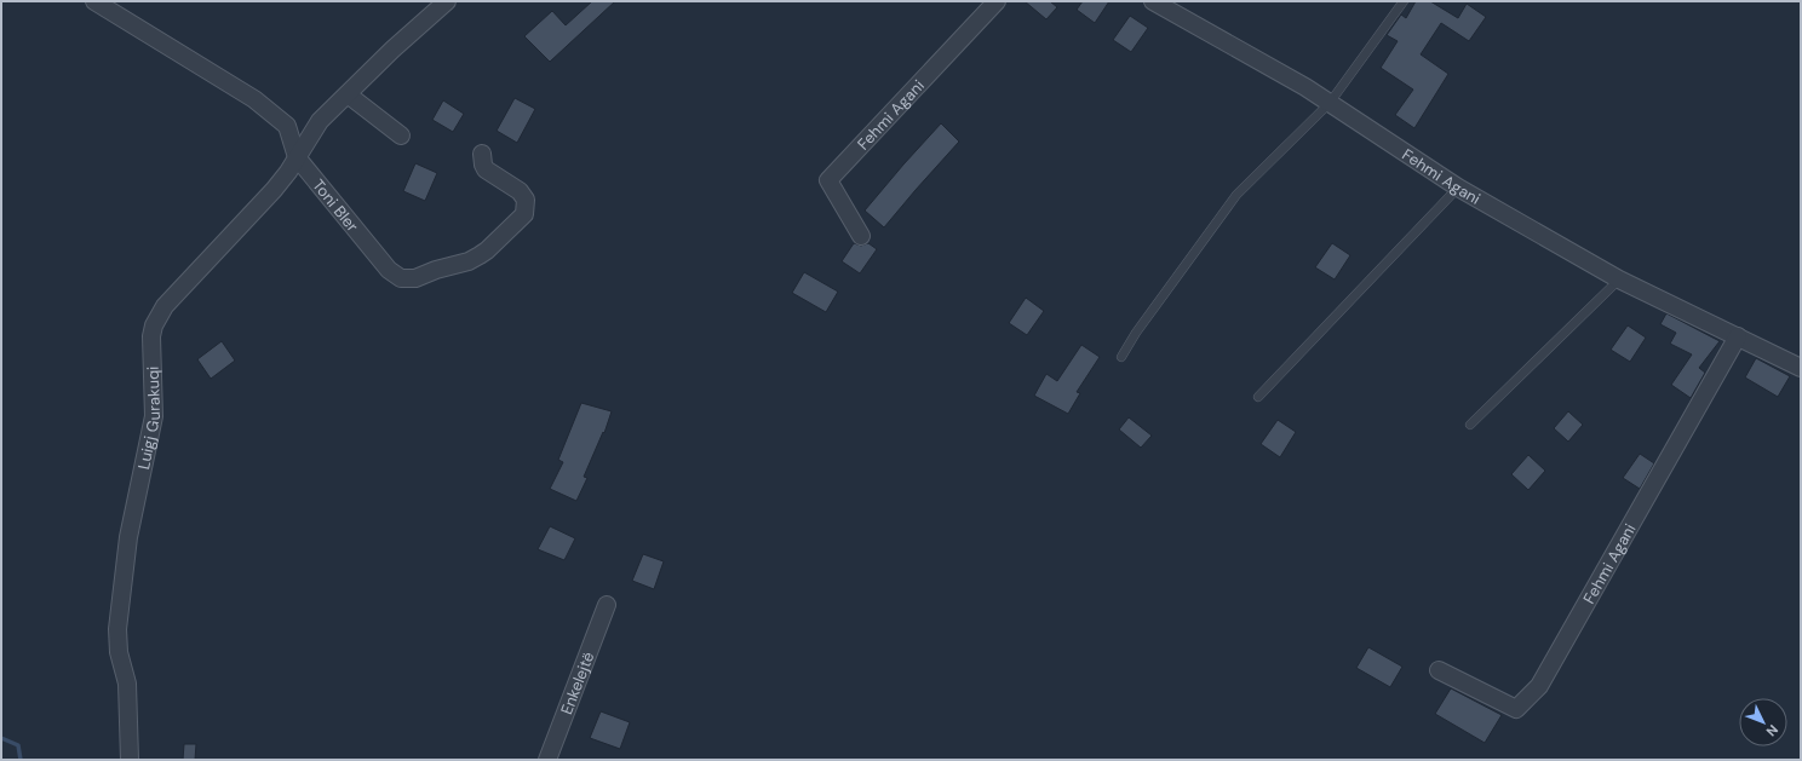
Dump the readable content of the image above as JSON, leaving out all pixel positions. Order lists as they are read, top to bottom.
{
  "streets": {
    "street": [
      "Fehmi Agani",
      "Toni Bler",
      "Luigj Gurakuqi",
      "Enkelejtë"
    ]
  },
  "crossings": [
    ["Toni Bler", "Luigj Gurakuqi"]
  ],
  "north": "bottom right"
}
